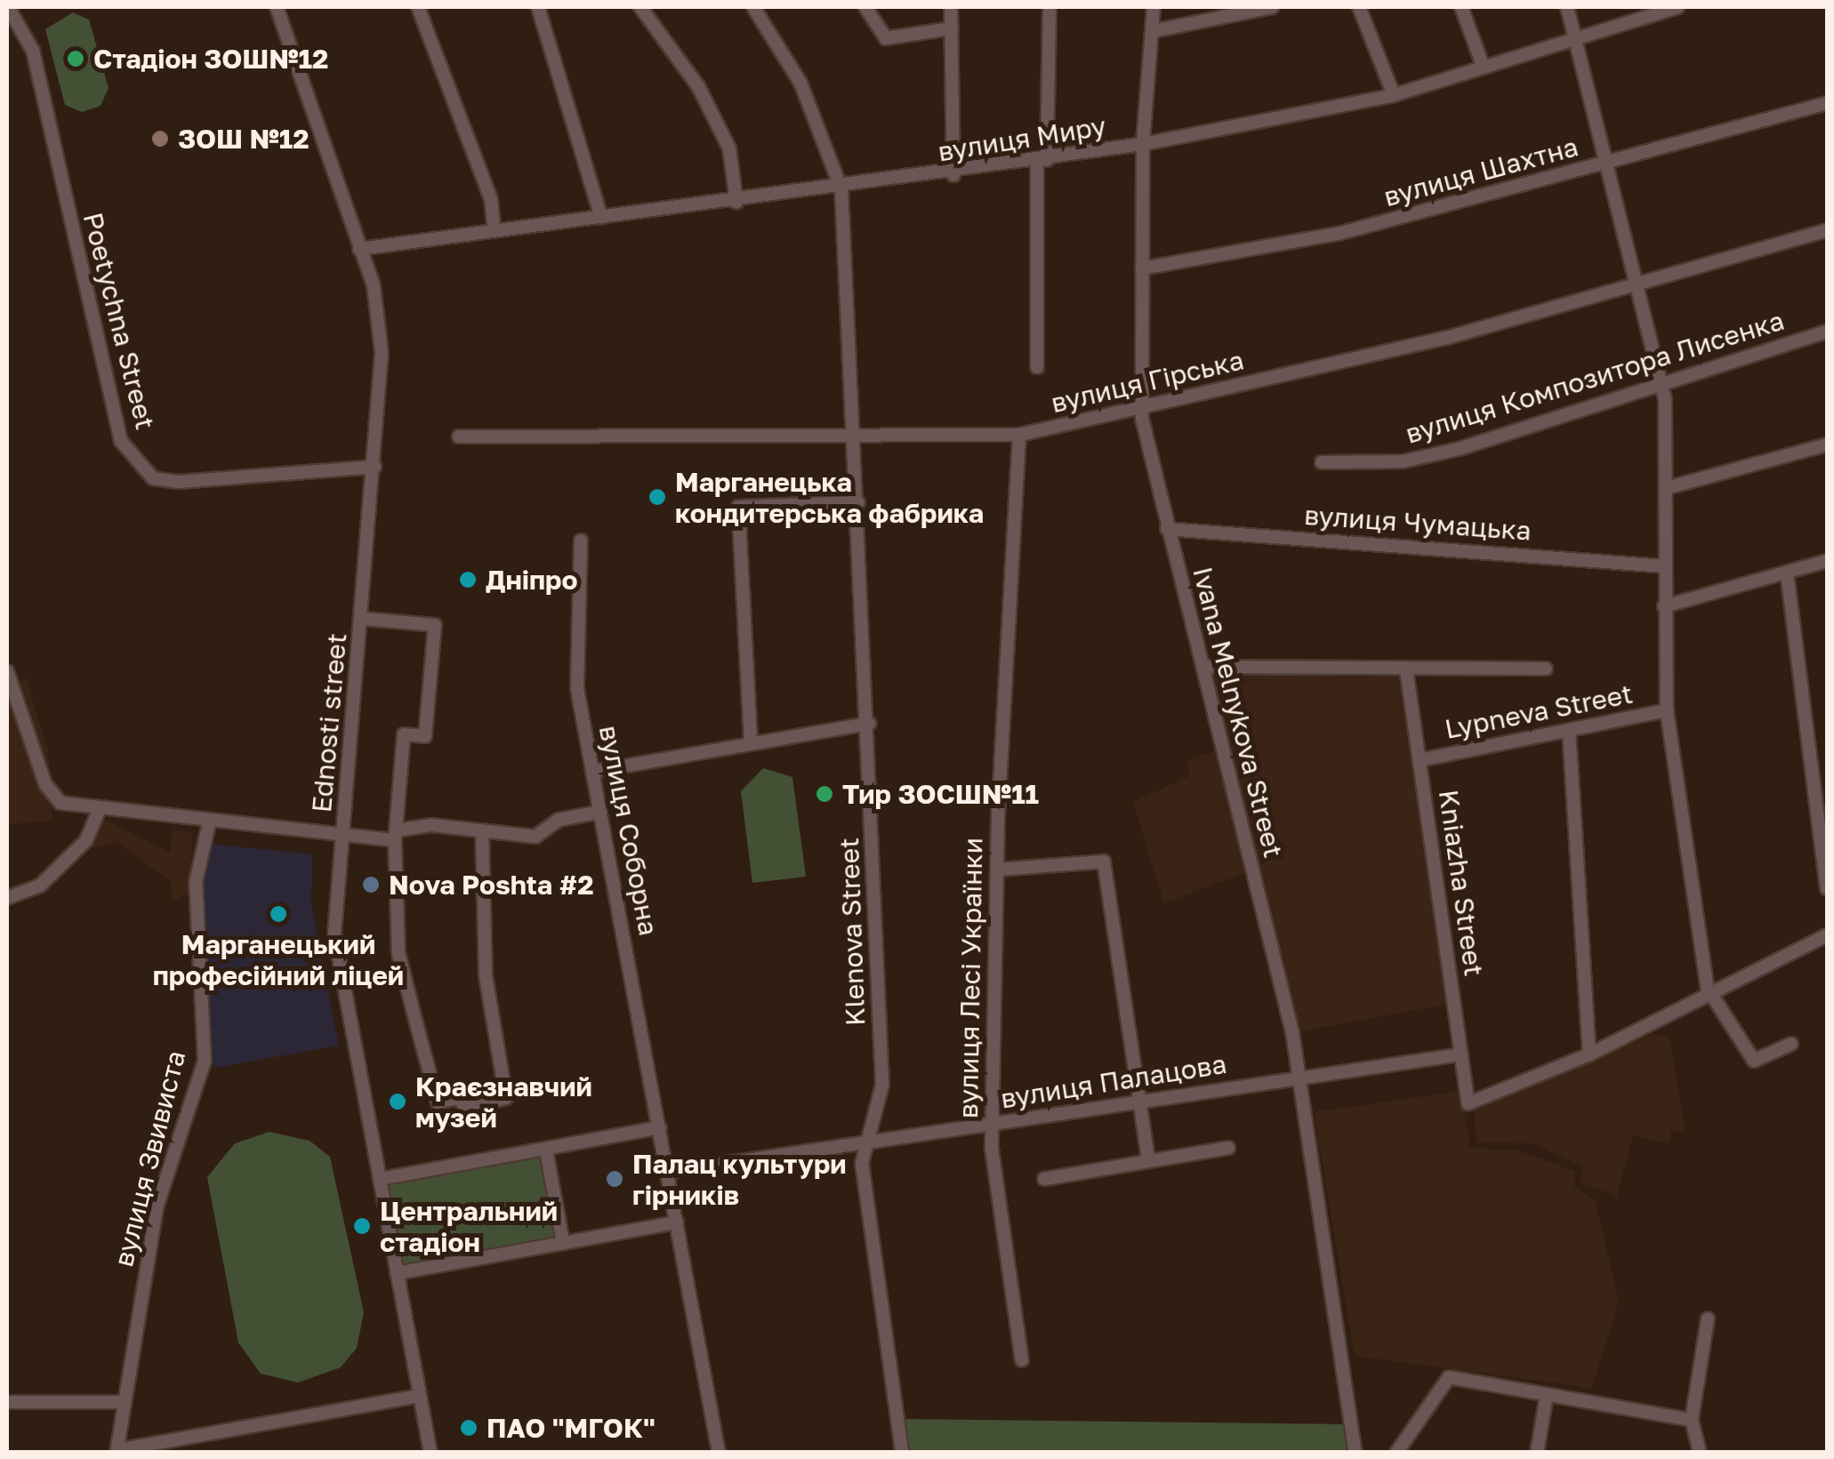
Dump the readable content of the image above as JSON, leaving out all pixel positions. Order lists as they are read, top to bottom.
{
  "streets": {
    "street": [
      "вулиця Миру",
      "вулиця Шахтна",
      "Poetychna Street",
      "вулиця Композитора Лисенка",
      "вулиця Гірська",
      "вулиця Чумацька",
      "Lypneva Street",
      "Ivana Melnykova Street",
      "Ednosti street",
      "вулиця Соборна",
      "Kniazha Street",
      "Klenova Street",
      "вулиця Лесі Українки",
      "вулиця Палацова",
      "вулиця Звивиста"
    ]
  },
  "crossings": [
    ["вулиця Миру", "Ivana Melnykova Street"],
    ["вулиця Миру", "Ednosti street"],
    ["вулиця Миру", "Klenova Street"],
    ["вулиця Шахтна", "Ivana Melnykova Street"],
    ["Poetychna Street", "Ednosti street"],
    ["вулиця Гірська", "Ivana Melnykova Street"],
    ["вулиця Гірська", "Klenova Street"],
    ["вулиця Гірська", "вулиця Лесі Українки"],
    ["вулиця Чумацька", "Ivana Melnykova Street"],
    ["Lypneva Street", "Kniazha Street"],
    ["Ivana Melnykova Street", "вулиця Палацова"],
    ["вулиця Соборна", "вулиця Палацова"],
    ["Kniazha Street", "вулиця Палацова"],
    ["Klenova Street", "вулиця Палацова"],
    ["вулиця Лесі Українки", "вулиця Палацова"]
  ],
  "places": [
    "Стадіон ЗОШ№12",
    "ЗОШ №12",
    "Марганецька кондитерська фабрика",
    "Дніпро",
    "Тир ЗОСШ№11",
    "Nova Poshta #2",
    "Марганецький професійний ліцей",
    "Краєзнавчий музей",
    "Палац культури гірників",
    "Центральний стадіон",
    "ПАО \"МГОК\""
  ]
}
